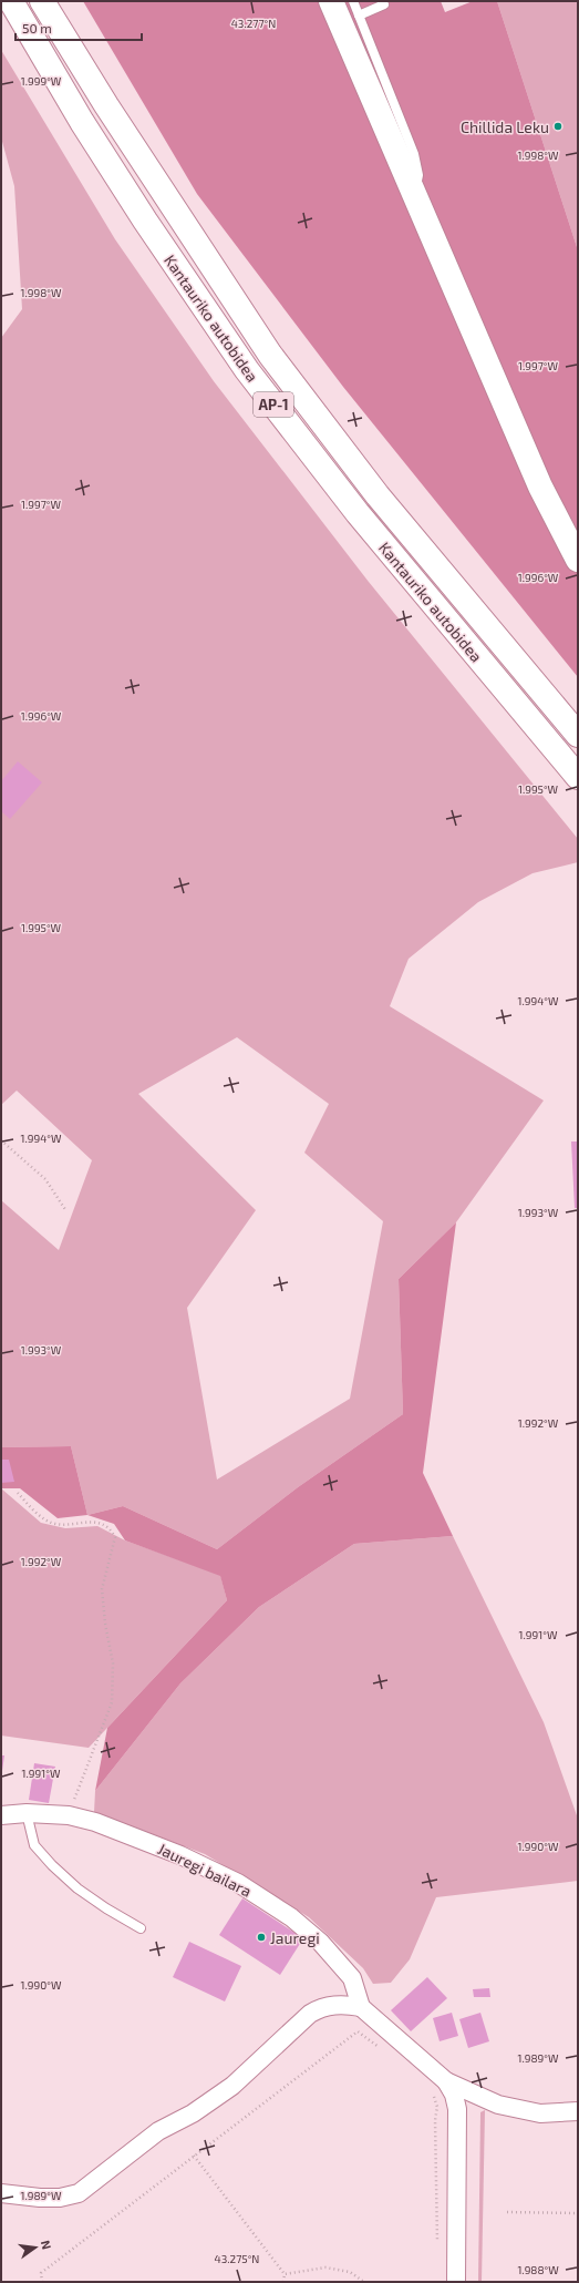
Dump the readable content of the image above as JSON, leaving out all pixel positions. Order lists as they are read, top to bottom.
{
  "streets": {
    "main road": ["Kantauriko autobidea", "AP-1"],
    "street": ["Jauregi bailara"]
  },
  "places": ["Chillida Leku", "Jauregi"],
  "scale_bar": "50 m",
  "north": "right",
  "coordinates": [
    "43.277°N",
    "1.999°W",
    "1.998°W",
    "1.997°W",
    "1.996°W",
    "1.995°W",
    "1.994°W",
    "1.993°W",
    "1.992°W",
    "1.991°W",
    "1.990°W",
    "1.989°W",
    "43.275°N",
    "1.988°W"
  ]
}
